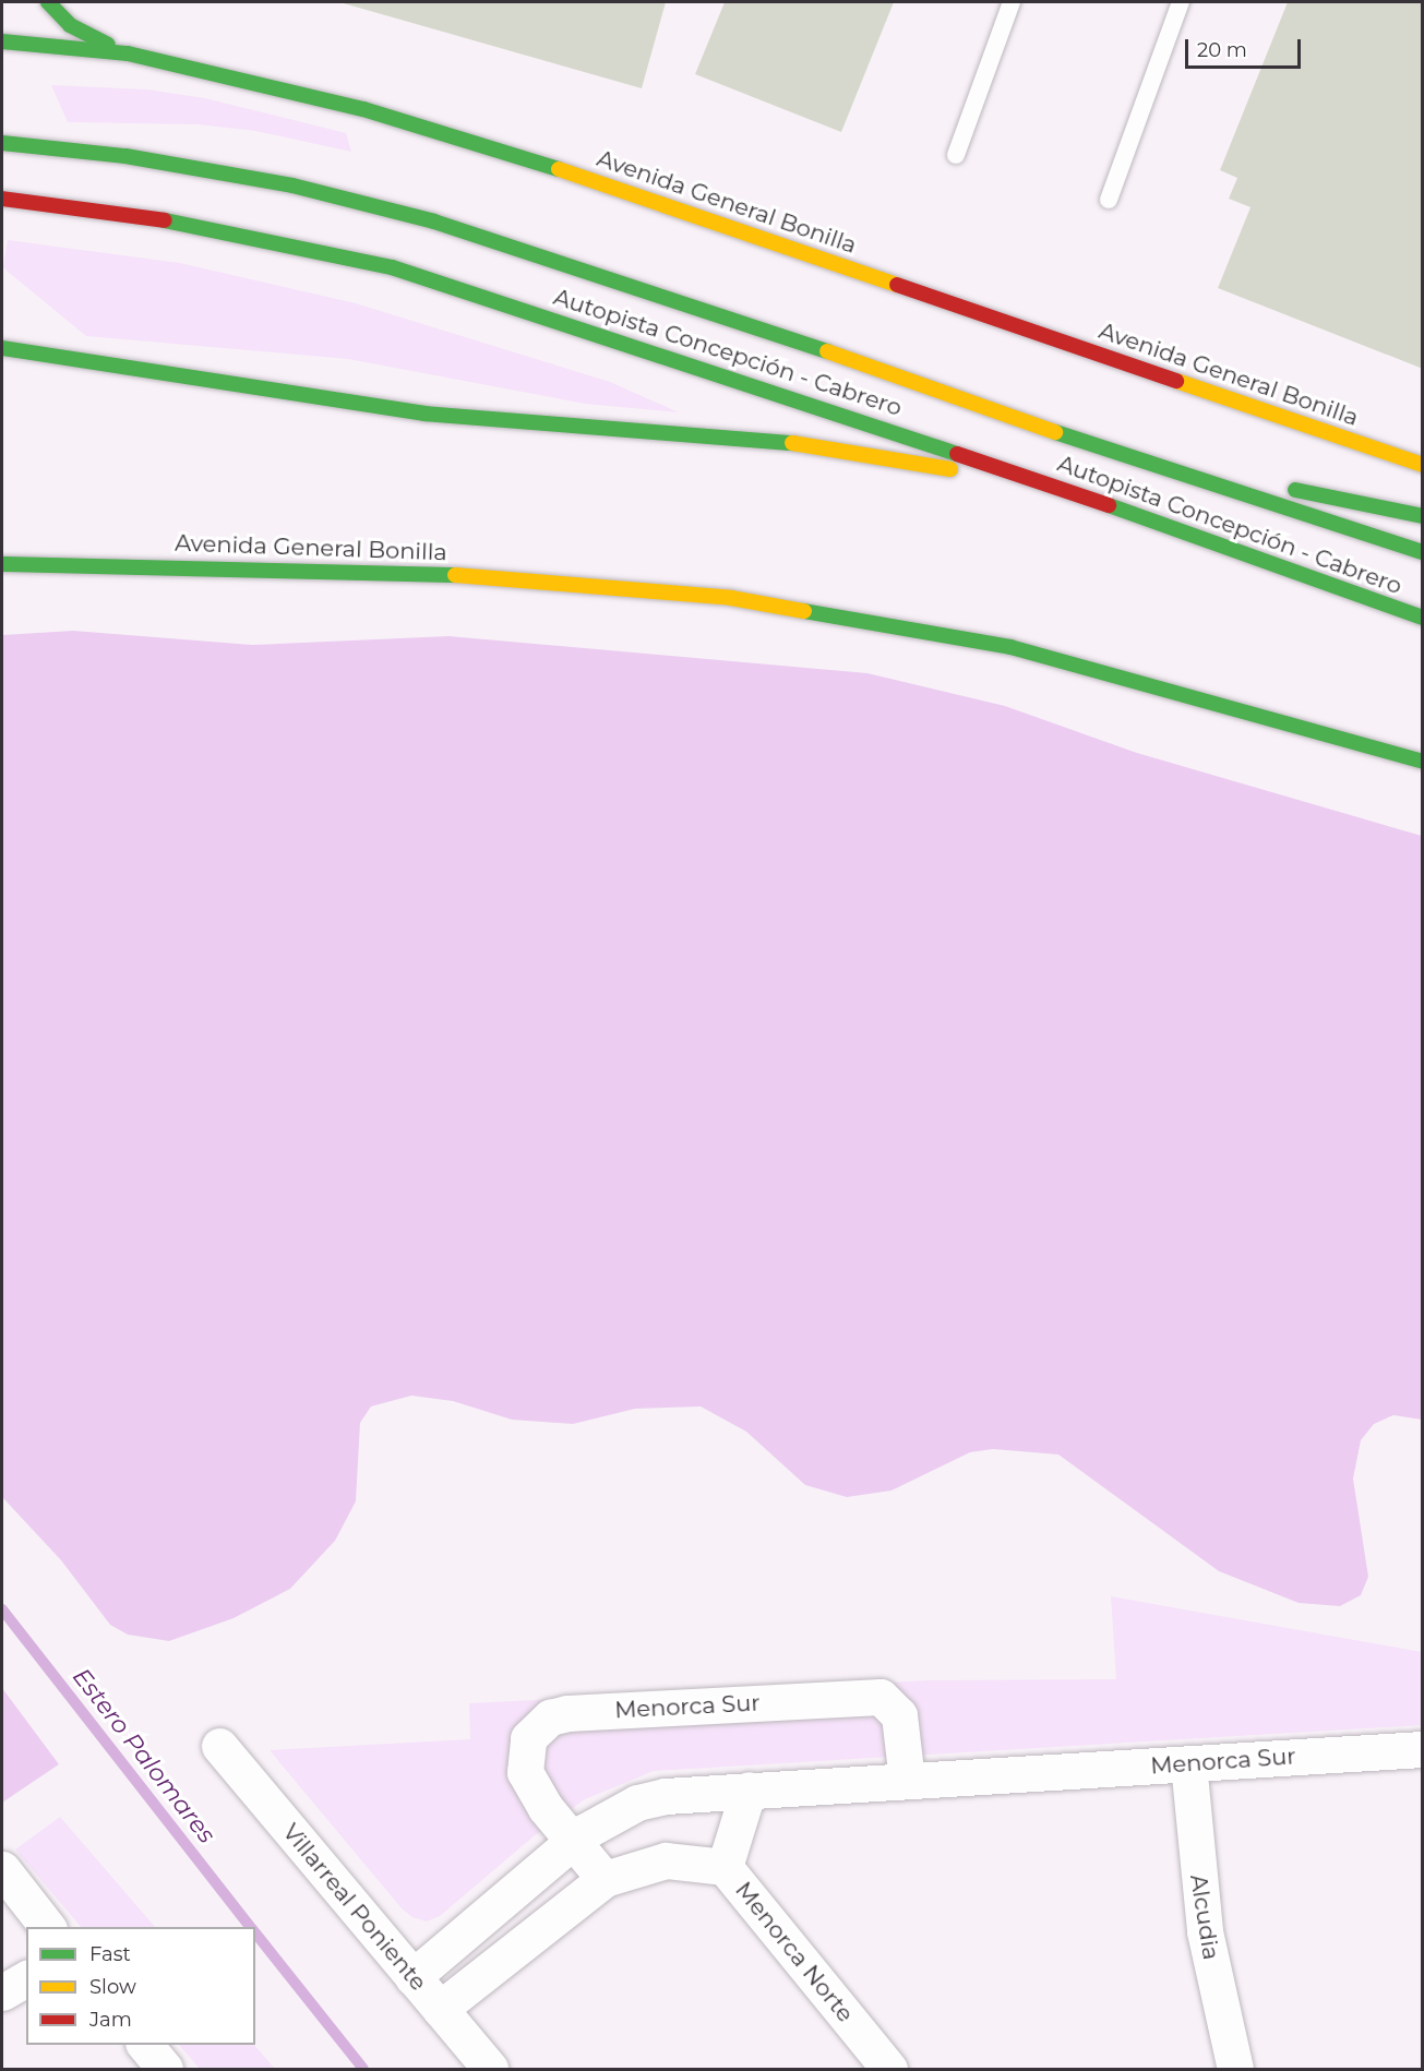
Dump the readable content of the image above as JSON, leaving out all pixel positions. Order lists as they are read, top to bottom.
{
  "streets": {
    "main road": ["Avenida General Bonilla", "Autopista Concepción - Cabrero"],
    "street": [
      "Menorca Sur",
      "Villarreal Poniente",
      "Alcudia",
      "Menorca Norte"
    ]
  },
  "crossings": [
    ["Menorca Sur", "Villarreal Poniente"],
    ["Menorca Sur", "Alcudia"],
    ["Menorca Sur", "Menorca Norte"]
  ],
  "water": ["Estero Palomares"],
  "legend": ["Fast", "Slow", "Jam"],
  "scale_bar": "20 m"
}
